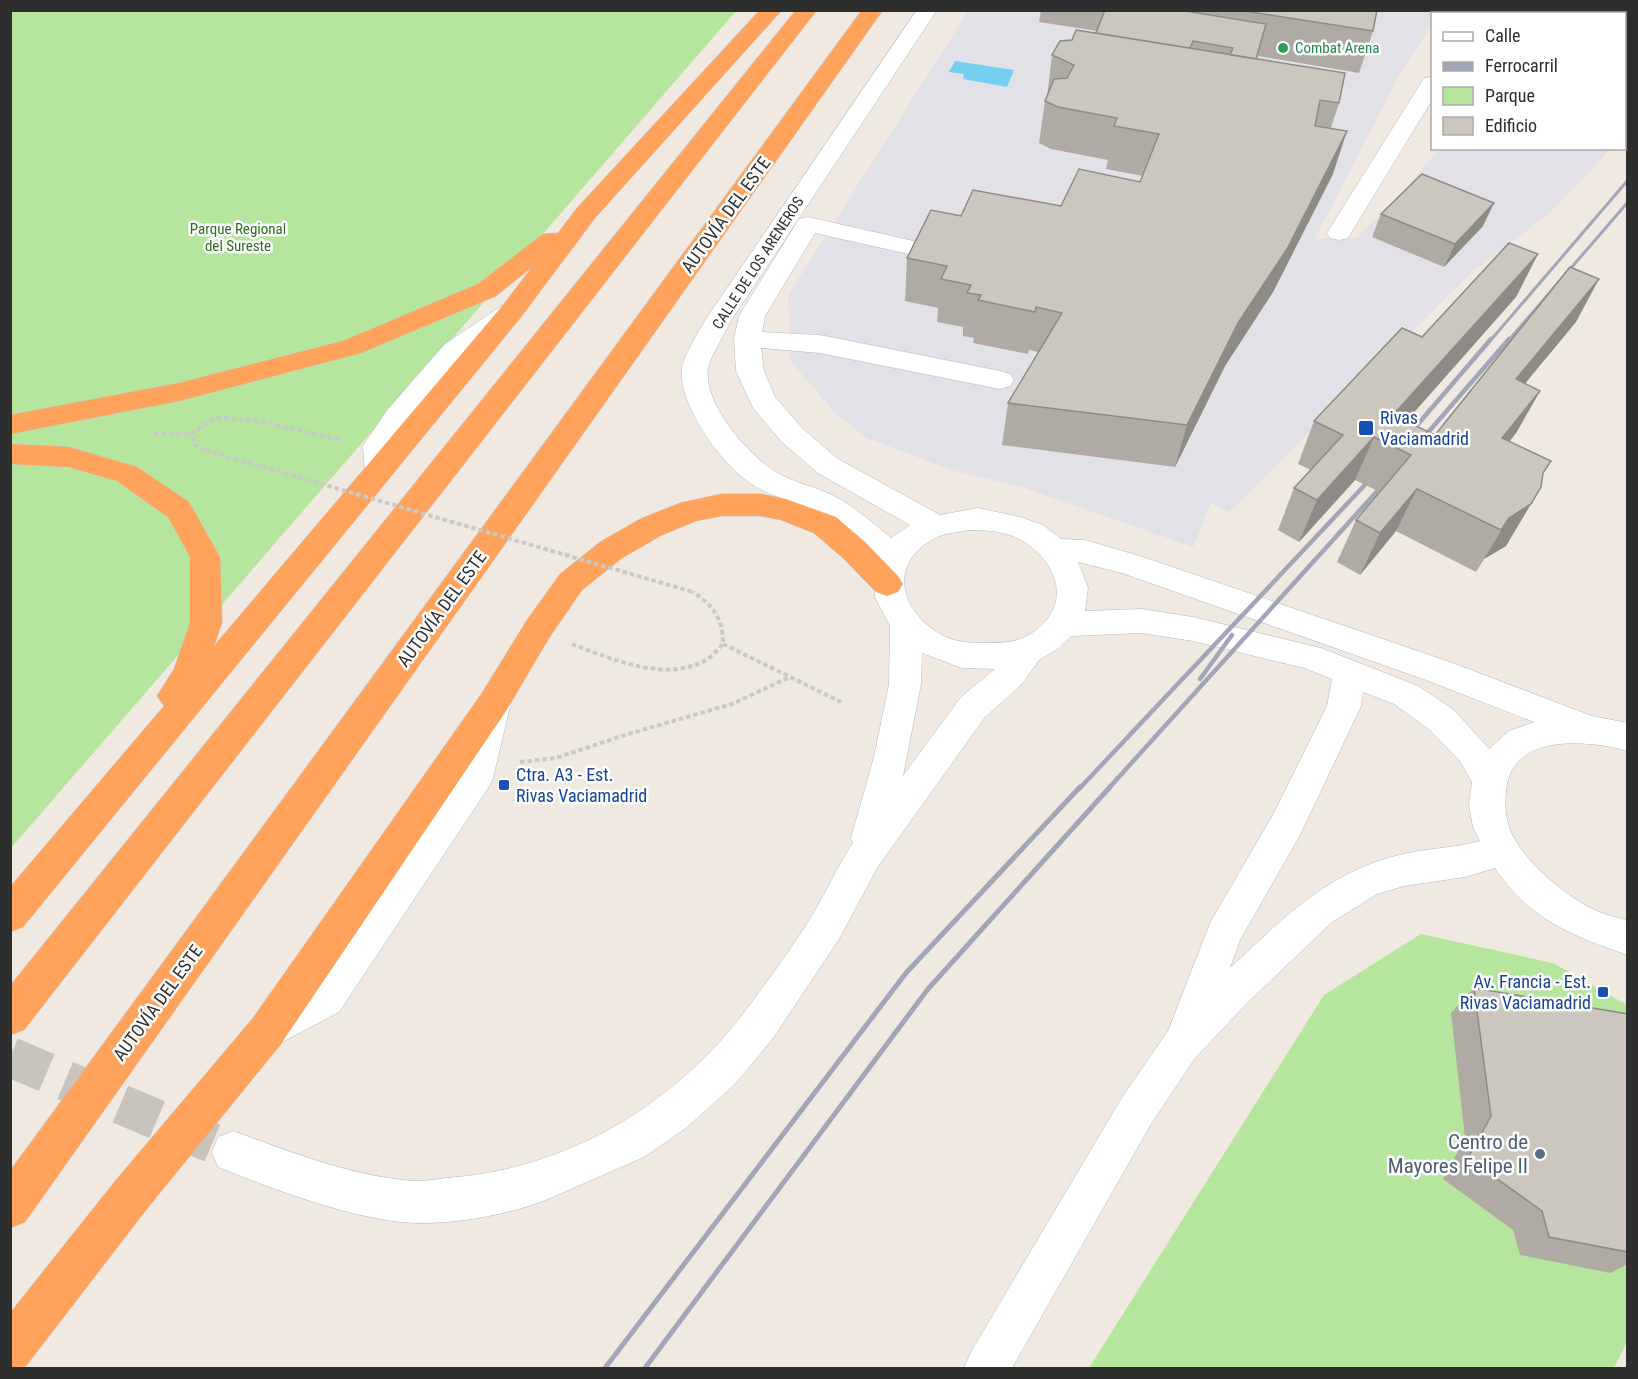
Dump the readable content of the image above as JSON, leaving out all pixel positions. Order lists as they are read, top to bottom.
{
  "streets": {
    "highway": ["AUTOVÍA DEL ESTE"],
    "street": ["CALLE DE LOS ARENEROS"]
  },
  "parks": ["Parque Regional del Sureste"],
  "places": {
    "other": ["Combat Arena", "Centro de Mayores Felipe II"],
    "transit": ["Rivas Vaciamadrid", "Ctra. A3 - Est. Rivas Vaciamadrid", "Av. Francia - Est. Rivas Vaciamadrid"]
  },
  "legend": [
    "Calle",
    "Ferrocarril",
    "Parque",
    "Edificio"
  ]
}
